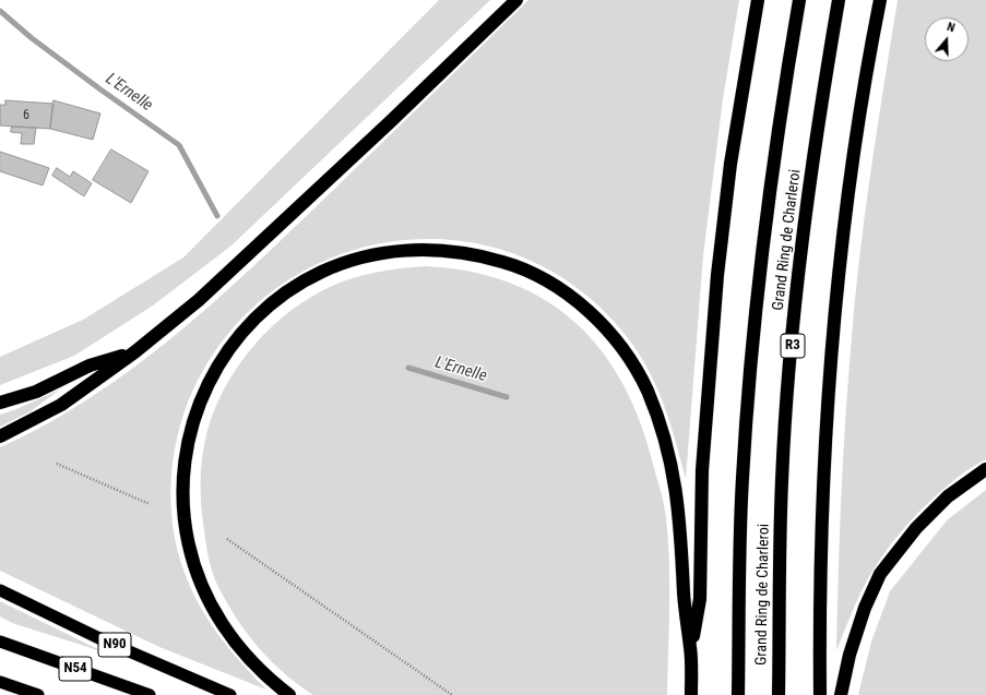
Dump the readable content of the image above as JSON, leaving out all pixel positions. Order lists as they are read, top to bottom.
{
  "streets": {
    "highway": [
      "Grand Ring de Charleroi",
      "R3",
      "N90",
      "N54"
    ]
  },
  "water": ["L'Ernelle"],
  "house_numbers": ["6"],
  "north": "top"
}
